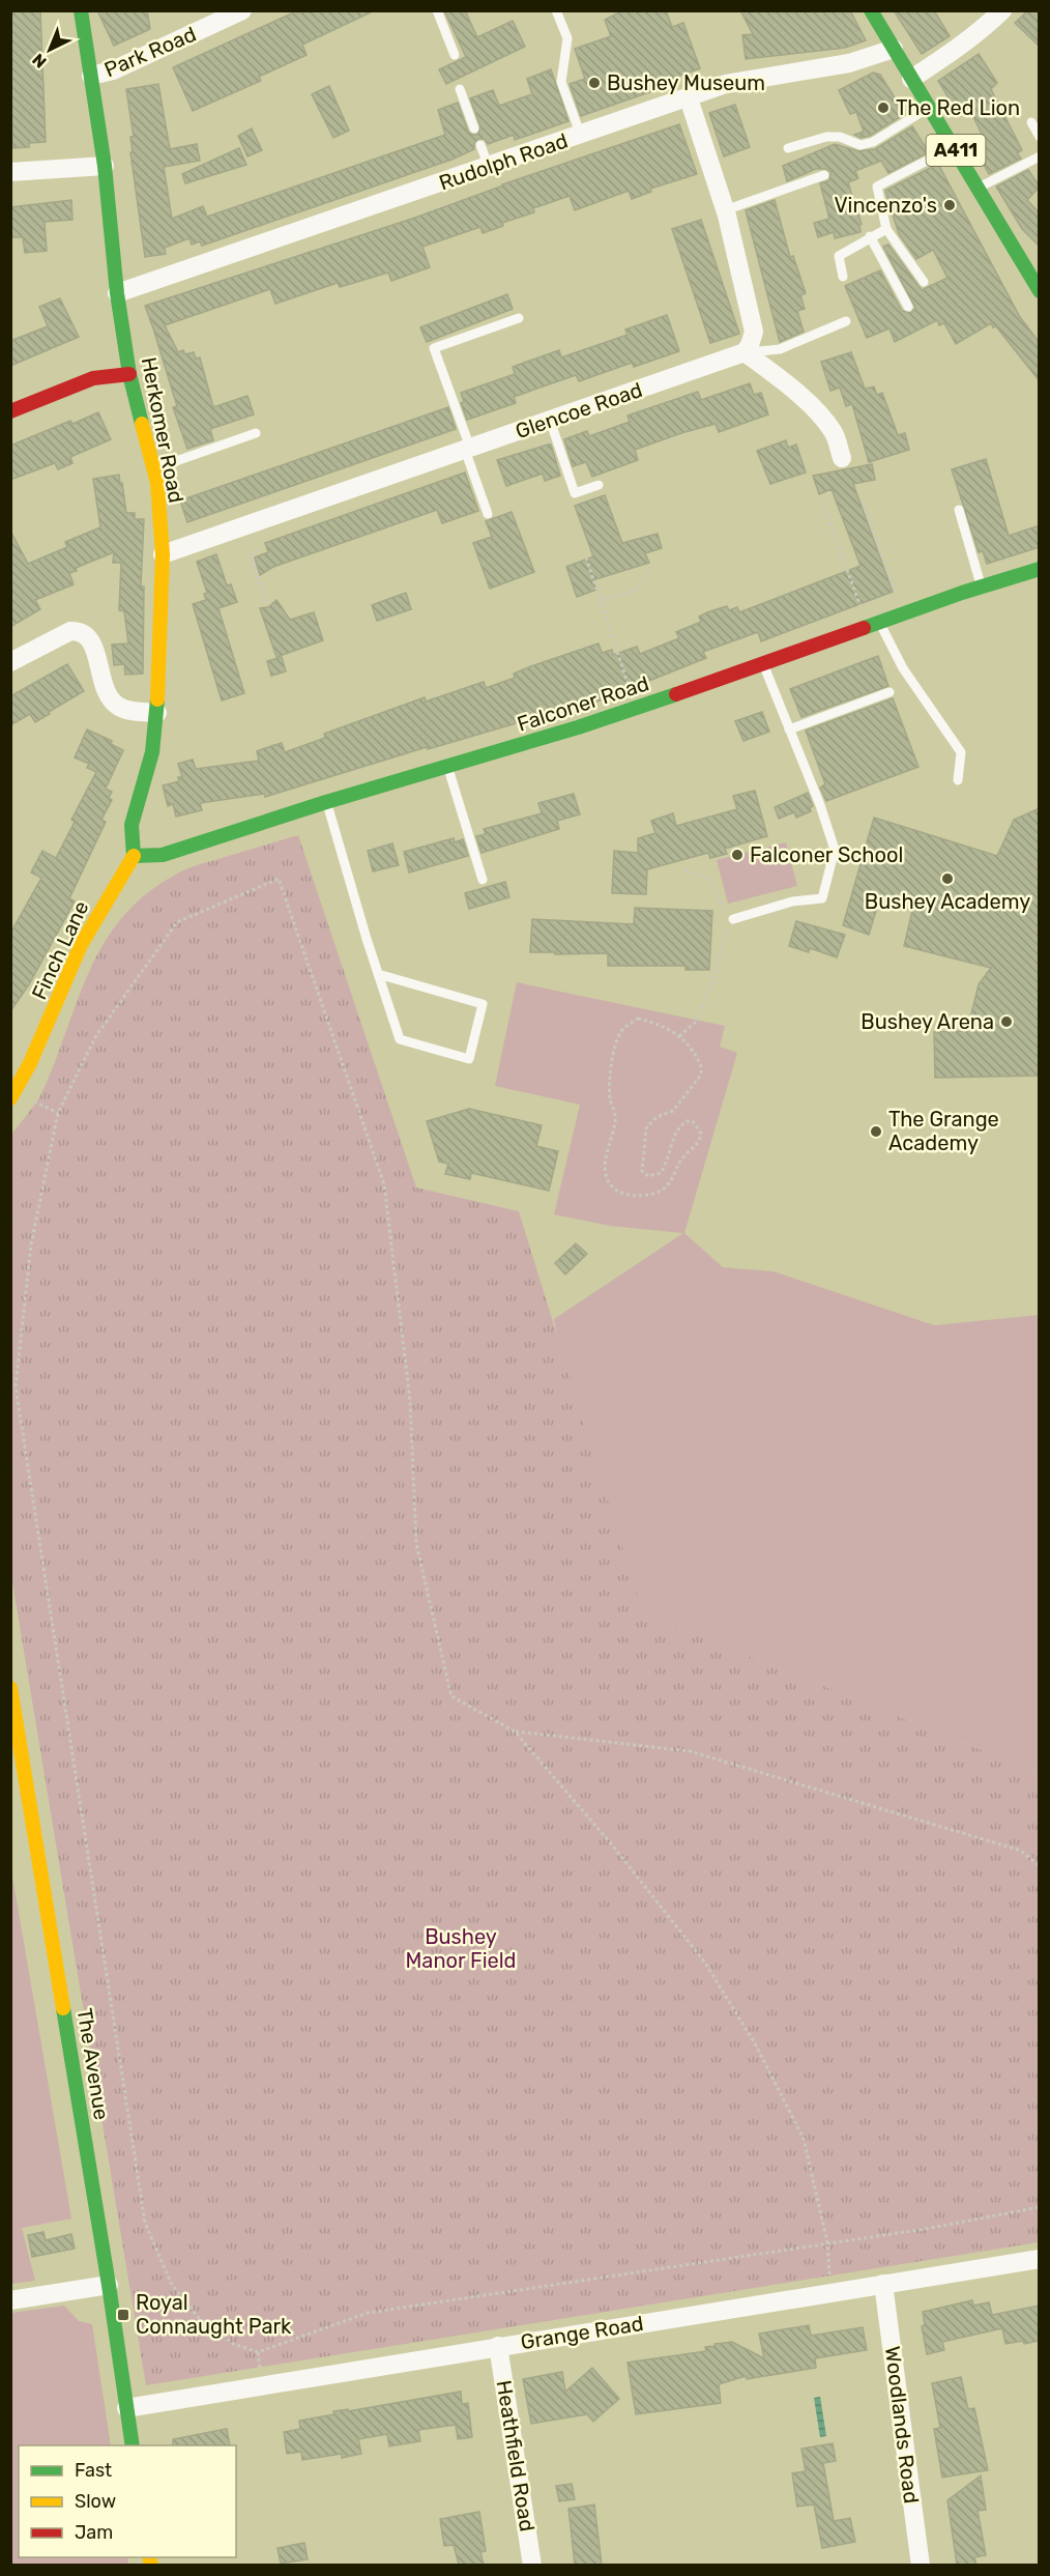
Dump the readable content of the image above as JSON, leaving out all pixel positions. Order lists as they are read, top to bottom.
{
  "streets": {
    "street": [
      "Park Road",
      "A411",
      "Rudolph Road",
      "Glencoe Road",
      "Herkomer Road",
      "Falconer Road",
      "Finch Lane",
      "The Avenue",
      "Grange Road",
      "Woodlands Road",
      "Heathfield Road"
    ]
  },
  "crossings": [
    ["Park Road", "Herkomer Road"],
    ["A411", "Rudolph Road"],
    ["Rudolph Road", "Herkomer Road"],
    ["Glencoe Road", "Herkomer Road"],
    ["Herkomer Road", "Falconer Road"],
    ["Herkomer Road", "Finch Lane"],
    ["Falconer Road", "Finch Lane"],
    ["The Avenue", "Grange Road"],
    ["Grange Road", "Woodlands Road"],
    ["Grange Road", "Heathfield Road"]
  ],
  "parks": ["Bushey Manor Field"],
  "places": {
    "other": [
      "Bushey Museum",
      "The Red Lion",
      "Vincenzo's",
      "Falconer School",
      "Bushey Academy",
      "Bushey Arena",
      "The Grange Academy"
    ],
    "transit": ["Royal Connaught Park"]
  },
  "legend": ["Fast", "Slow", "Jam"],
  "north": "bottom left"
}
